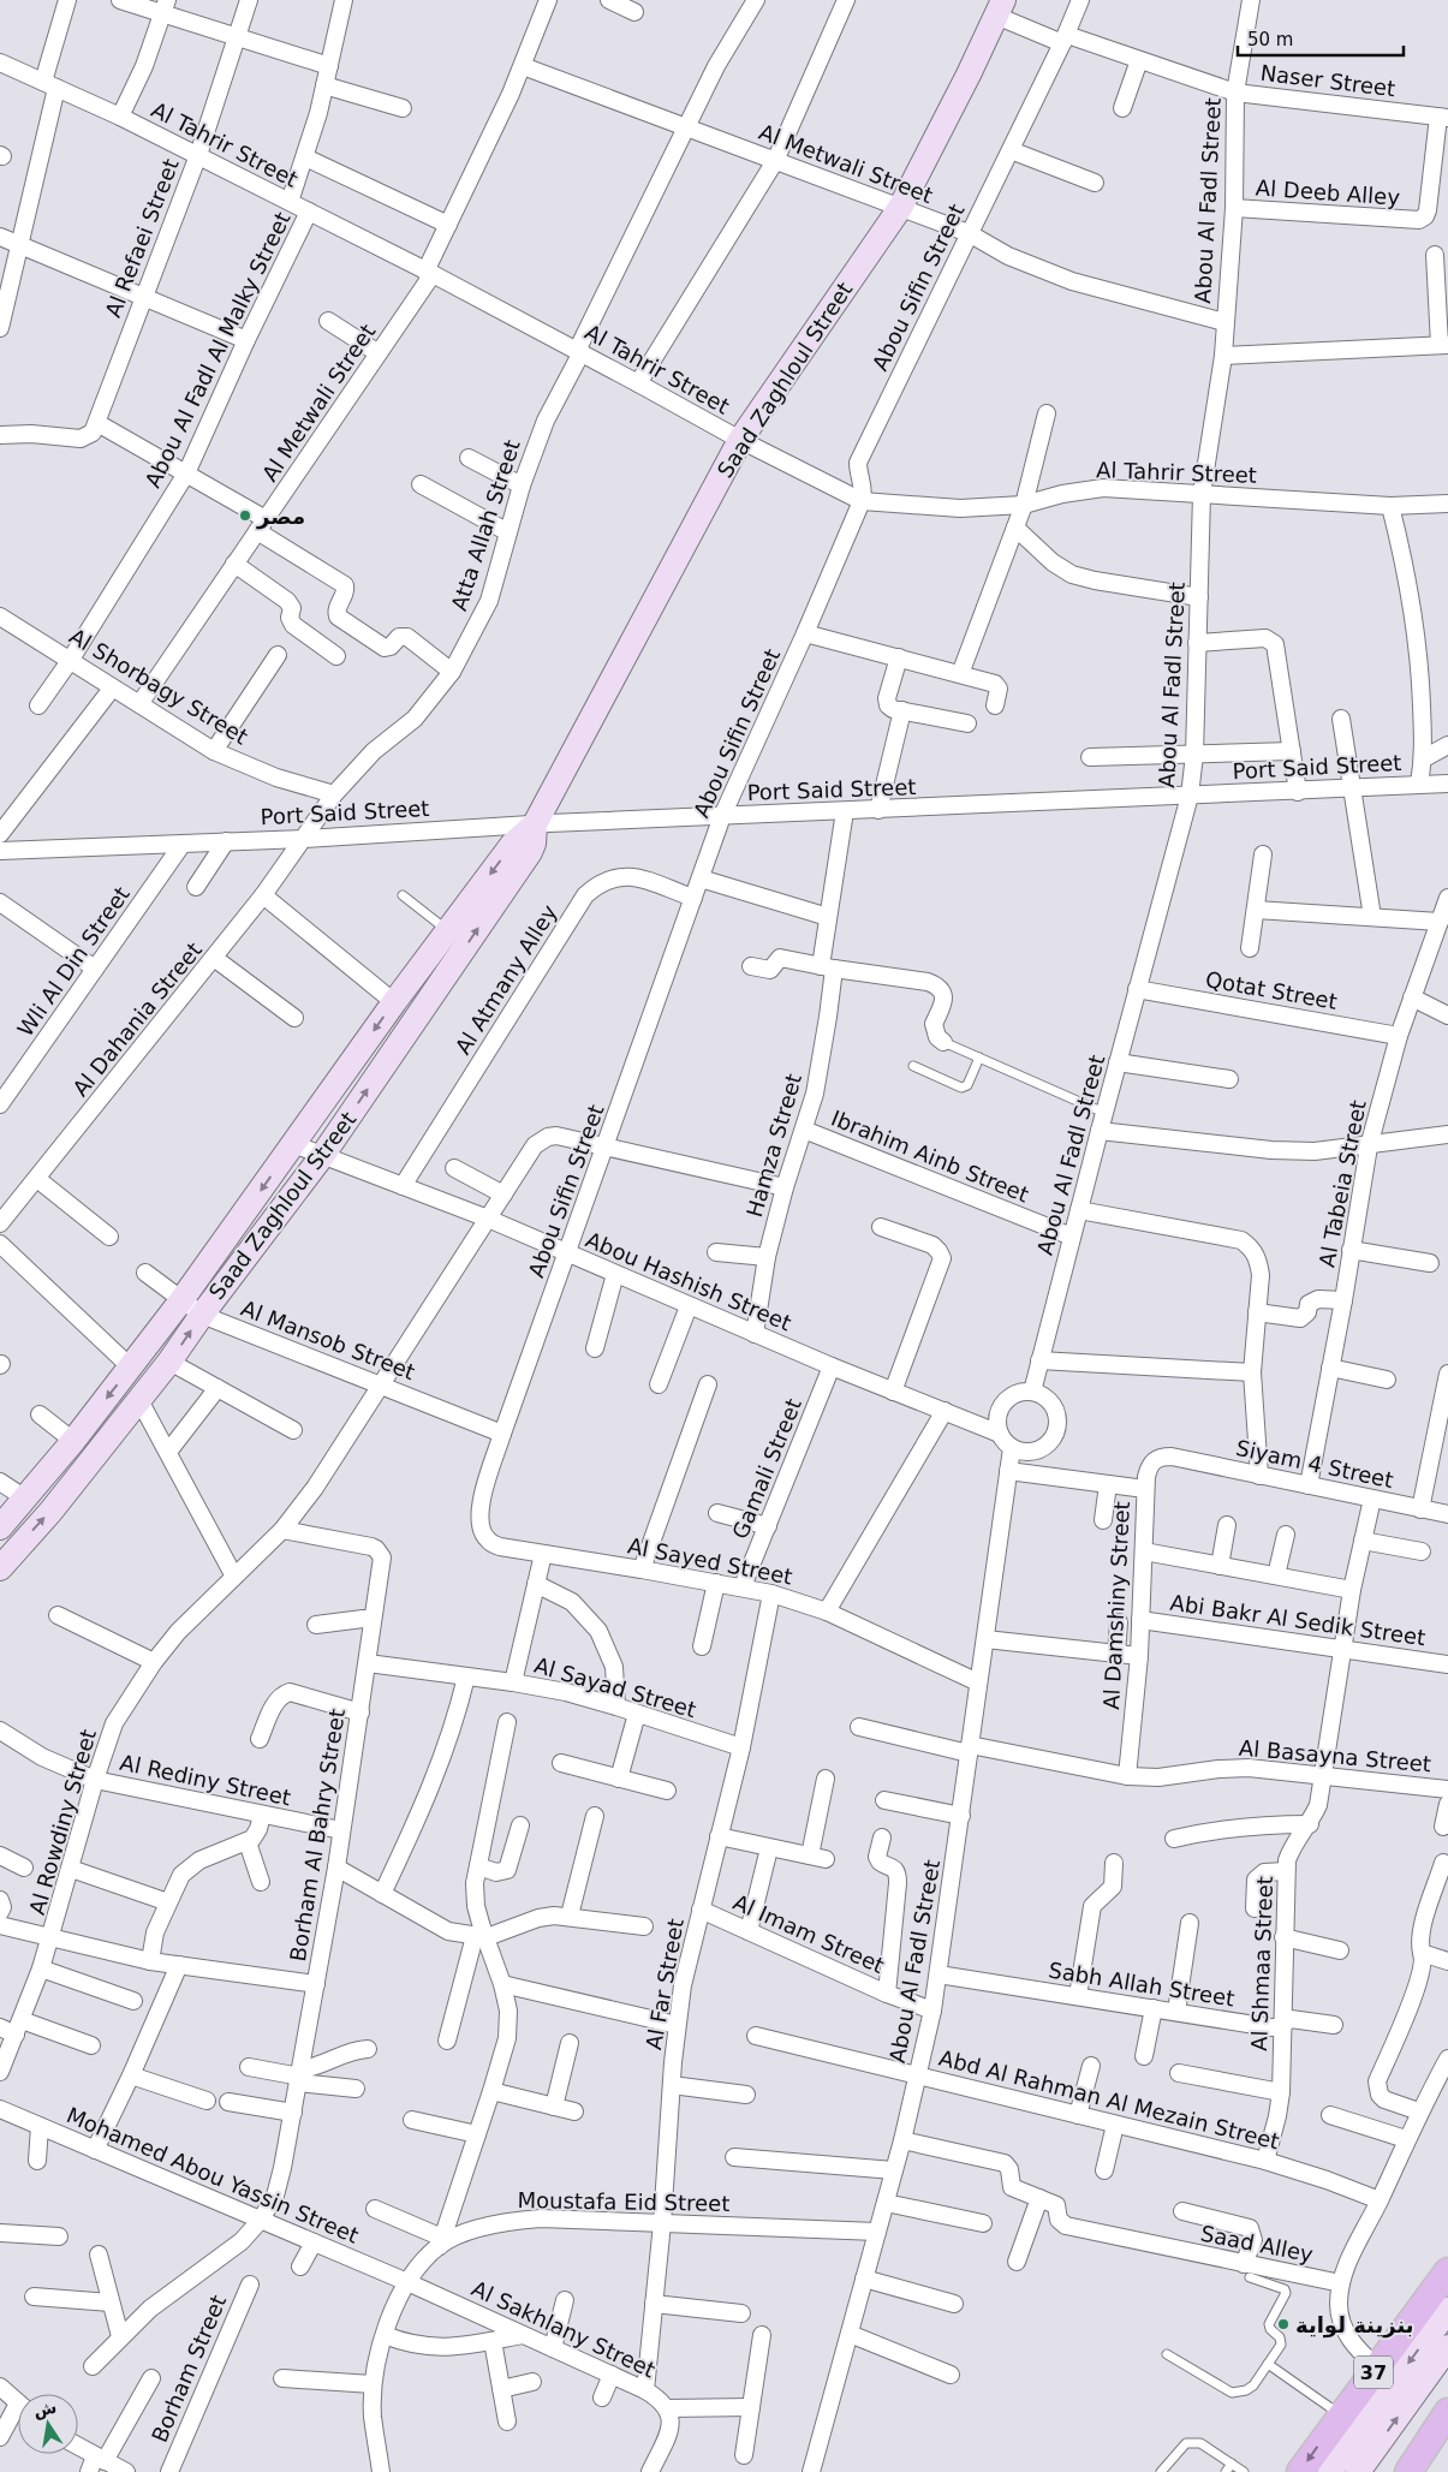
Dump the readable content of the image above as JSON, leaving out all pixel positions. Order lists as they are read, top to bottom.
{
  "streets": {
    "main road": ["37"],
    "street": [
      "Naser Street",
      "Al Tahrir Street",
      "Al Metwali Street",
      "Al Deeb Alley",
      "Abou Al Fadl Street",
      "Al Refaei Street",
      "Abou Sifin Street",
      "Abou Al Fadl Al Malky Street",
      "Saad Zaghloul Street",
      "Atta Allah Street",
      "Al Shorbagy Street",
      "Port Said Street",
      "Wli Al Din Street",
      "Al Atmany Alley",
      "Qotat Street",
      "Al Dahania Street",
      "Hamza Street",
      "Ibrahim Ainb Street",
      "Al Tabeia Street",
      "Abou Hashish Street",
      "Al Mansob Street",
      "Siyam 4 Street",
      "Gamali Street",
      "Al Sayed Street",
      "Al Damshiny Street",
      "Abi Bakr Al Sedik Street",
      "Al Sayad Street",
      "Al Basayna Street",
      "Al Rediny Street",
      "Al Rowdiny Street",
      "Borham Al Bahry Street",
      "Al Imam Street",
      "Al Shmaa Street",
      "Al Far Street",
      "Sabh Allah Street",
      "Abd Al Rahman Al Mezain Street",
      "Mohamed Abou Yassin Street",
      "Moustafa Eid Street",
      "Saad Alley",
      "Al Sakhlany Street",
      "Borham Street"
    ]
  },
  "crossings": [
    ["Naser Street", "Al Deeb Alley"],
    ["Naser Street", "Abou Al Fadl Street"],
    ["Naser Street", "Abou Sifin Street"],
    ["Naser Street", "Saad Zaghloul Street"],
    ["Al Tahrir Street", "Al Metwali Street"],
    ["Al Tahrir Street", "Abou Al Fadl Street"],
    ["Al Tahrir Street", "Al Refaei Street"],
    ["Al Tahrir Street", "Abou Sifin Street"],
    ["Al Tahrir Street", "Abou Al Fadl Al Malky Street"],
    ["Al Tahrir Street", "Saad Zaghloul Street"],
    ["Al Tahrir Street", "Atta Allah Street"],
    ["Al Metwali Street", "Abou Al Fadl Street"],
    ["Al Metwali Street", "Abou Sifin Street"],
    ["Al Metwali Street", "Saad Zaghloul Street"],
    ["Al Metwali Street", "Atta Allah Street"],
    ["Al Metwali Street", "Al Shorbagy Street"],
    ["Al Deeb Alley", "Abou Al Fadl Street"],
    ["Abou Al Fadl Street", "Port Said Street"],
    ["Abou Al Fadl Street", "Qotat Street"],
    ["Abou Al Fadl Street", "Ibrahim Ainb Street"],
    ["Abou Al Fadl Street", "Abou Hashish Street"],
    ["Abou Al Fadl Street", "Al Sayed Street"],
    ["Abou Al Fadl Street", "Al Basayna Street"],
    ["Abou Al Fadl Street", "Al Imam Street"],
    ["Abou Al Fadl Street", "Sabh Allah Street"],
    ["Abou Al Fadl Street", "Abd Al Rahman Al Mezain Street"],
    ["Abou Al Fadl Street", "Moustafa Eid Street"],
    ["Abou Sifin Street", "Port Said Street"],
    ["Abou Sifin Street", "Al Atmany Alley"],
    ["Abou Sifin Street", "Abou Hashish Street"],
    ["Abou Sifin Street", "Al Mansob Street"],
    ["Abou Sifin Street", "Al Sayed Street"],
    ["Abou Sifin Street", "Al Rowdiny Street"],
    ["Abou Al Fadl Al Malky Street", "Al Shorbagy Street"],
    ["Saad Zaghloul Street", "Port Said Street"],
    ["Saad Zaghloul Street", "Abou Hashish Street"],
    ["Saad Zaghloul Street", "Al Mansob Street"],
    ["Atta Allah Street", "Al Shorbagy Street"],
    ["Atta Allah Street", "Port Said Street"],
    ["Atta Allah Street", "Al Dahania Street"],
    ["Port Said Street", "Wli Al Din Street"],
    ["Port Said Street", "Al Dahania Street"],
    ["Port Said Street", "Hamza Street"],
    ["Al Atmany Alley", "Abou Hashish Street"],
    ["Qotat Street", "Al Tabeia Street"],
    ["Hamza Street", "Ibrahim Ainb Street"],
    ["Hamza Street", "Abou Hashish Street"],
    ["Hamza Street", "Al Rowdiny Street"],
    ["Al Tabeia Street", "Siyam 4 Street"],
    ["Abou Hashish Street", "Gamali Street"],
    ["Abou Hashish Street", "Al Rowdiny Street"],
    ["Al Mansob Street", "Al Rowdiny Street"],
    ["Siyam 4 Street", "Al Damshiny Street"],
    ["Siyam 4 Street", "Al Shmaa Street"],
    ["Gamali Street", "Al Sayed Street"],
    ["Al Sayed Street", "Al Far Street"],
    ["Al Damshiny Street", "Abi Bakr Al Sedik Street"],
    ["Al Damshiny Street", "Al Basayna Street"],
    ["Abi Bakr Al Sedik Street", "Al Shmaa Street"],
    ["Al Sayad Street", "Borham Al Bahry Street"],
    ["Al Sayad Street", "Al Far Street"],
    ["Al Basayna Street", "Al Shmaa Street"],
    ["Al Rediny Street", "Al Rowdiny Street"],
    ["Al Rediny Street", "Borham Al Bahry Street"],
    ["Al Rowdiny Street", "Borham Al Bahry Street"],
    ["Borham Al Bahry Street", "Mohamed Abou Yassin Street"],
    ["Borham Al Bahry Street", "Borham Street"],
    ["Al Imam Street", "Al Far Street"],
    ["Al Shmaa Street", "Sabh Allah Street"],
    ["Al Shmaa Street", "Abd Al Rahman Al Mezain Street"],
    ["Al Far Street", "Moustafa Eid Street"],
    ["Al Far Street", "Al Sakhlany Street"],
    ["Mohamed Abou Yassin Street", "Moustafa Eid Street"],
    ["Mohamed Abou Yassin Street", "Al Sakhlany Street"],
    ["Mohamed Abou Yassin Street", "Borham Street"],
    ["Moustafa Eid Street", "Al Sakhlany Street"]
  ],
  "places": ["مصر", "بنزينة لواية"],
  "scale_bar": "50 m",
  "north": "top"
}
